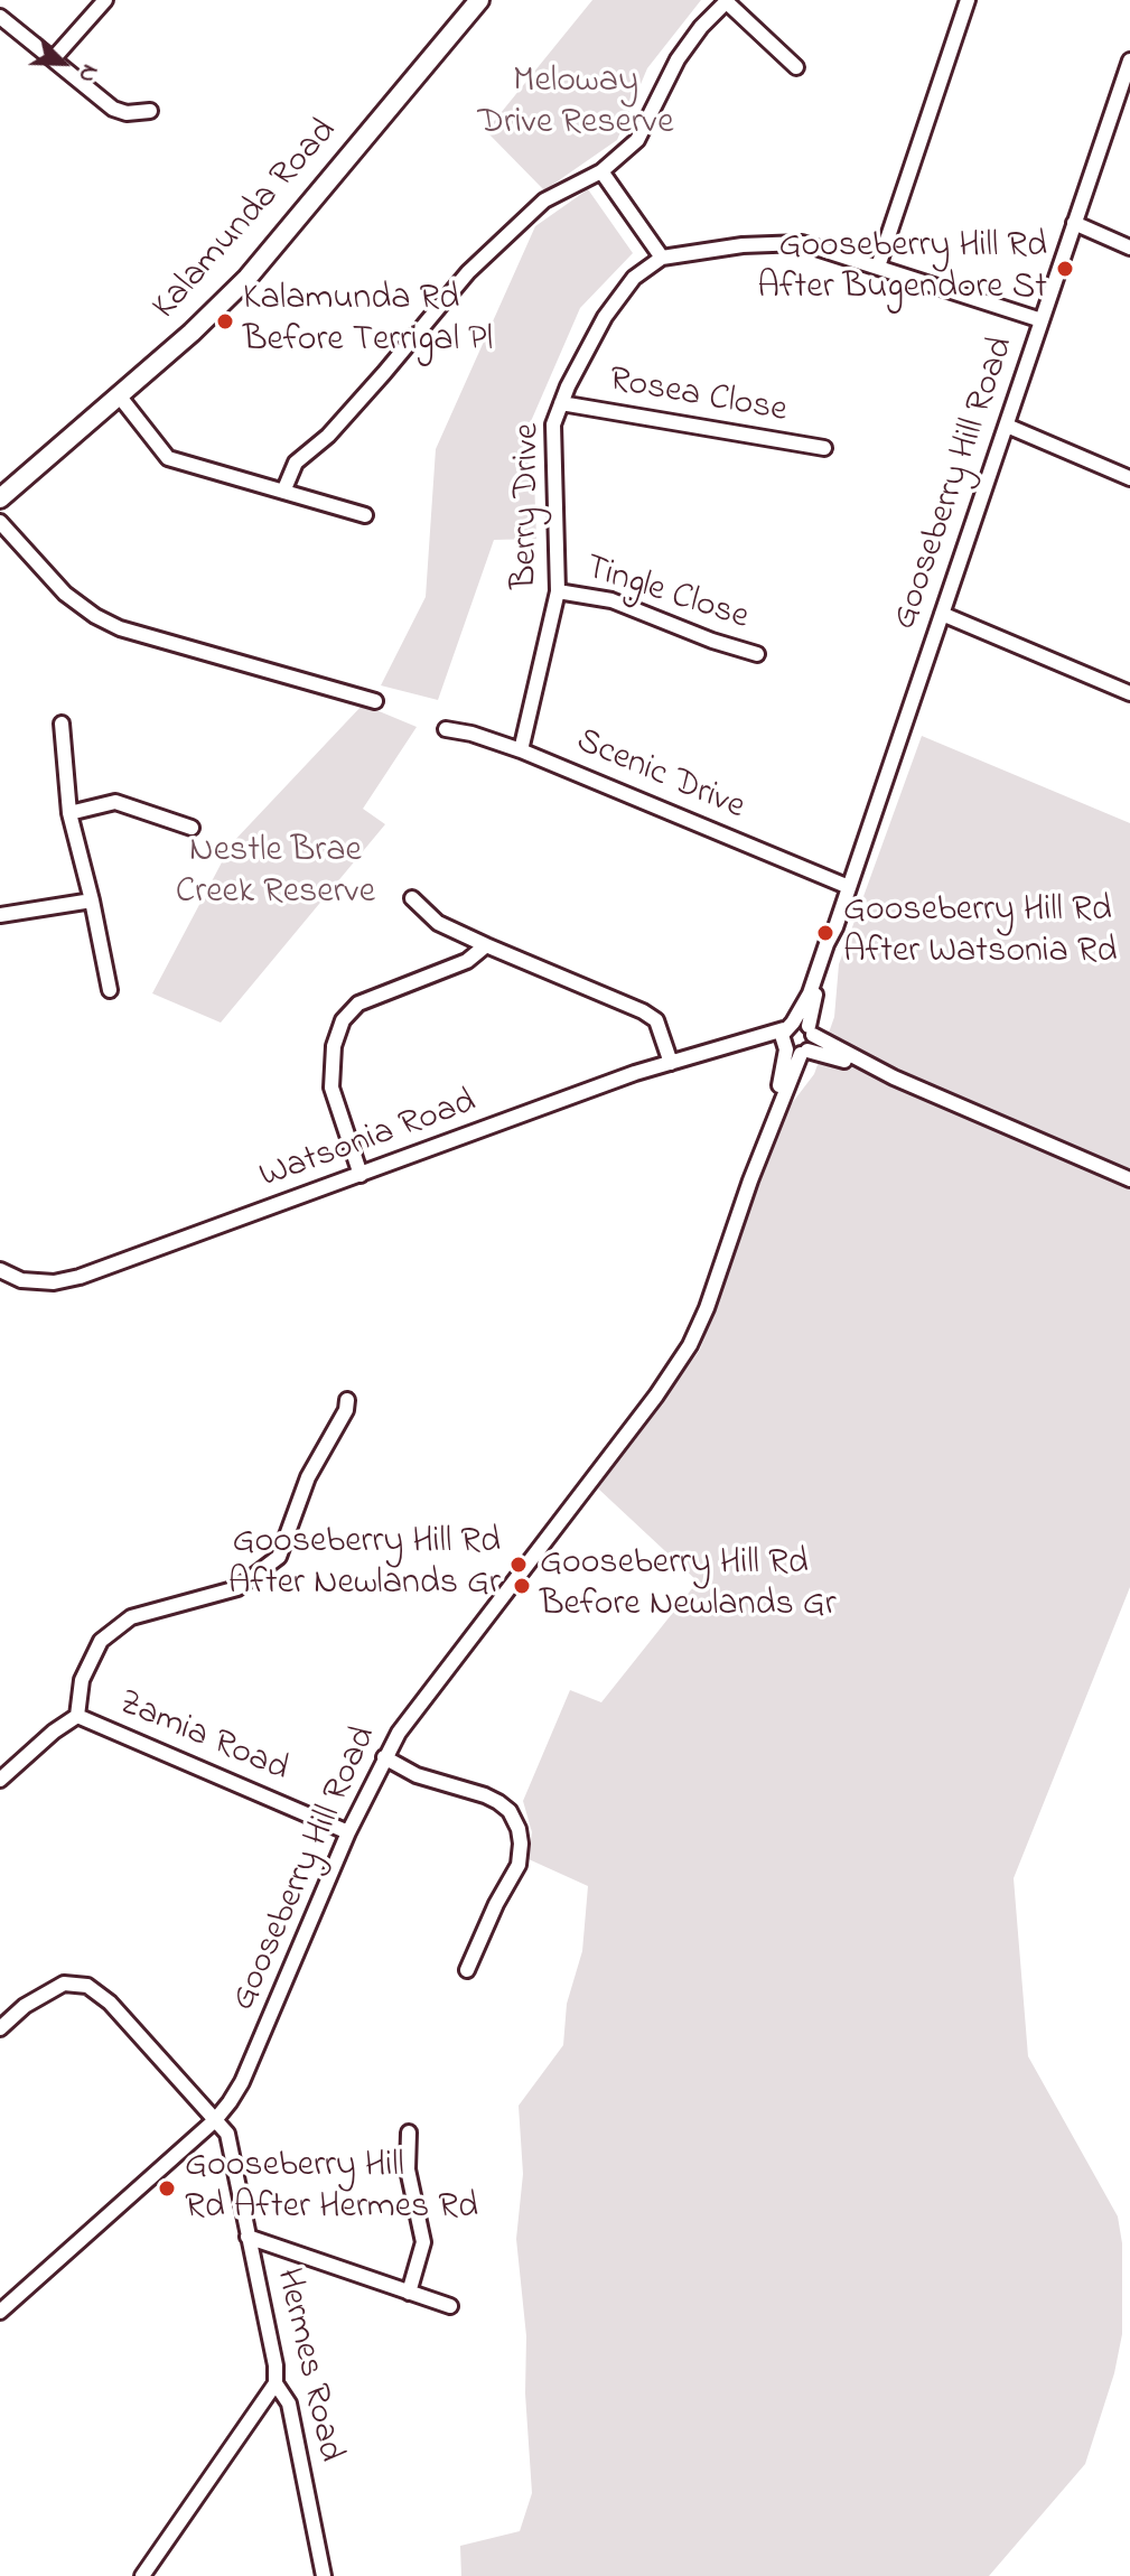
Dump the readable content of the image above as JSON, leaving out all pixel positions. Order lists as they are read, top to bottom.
{
  "streets": {
    "main road": ["Kalamunda Road"],
    "street": [
      "Rosea Close",
      "Gooseberry Hill Road",
      "Berry Drive",
      "Tingle Close",
      "Scenic Drive",
      "Watsonia Road",
      "Zamia Road",
      "Hermes Road"
    ]
  },
  "crossings": [
    ["Rosea Close", "Berry Drive"],
    ["Gooseberry Hill Road", "Scenic Drive"],
    ["Gooseberry Hill Road", "Watsonia Road"],
    ["Gooseberry Hill Road", "Zamia Road"],
    ["Gooseberry Hill Road", "Hermes Road"],
    ["Berry Drive", "Tingle Close"],
    ["Berry Drive", "Scenic Drive"]
  ],
  "parks": ["Meloway Drive Reserve", "Nestle Brae Creek Reserve"],
  "places": [
    "Gooseberry Hill Rd After Bugendore St",
    "Kalamunda Rd Before Terrigal Pl",
    "Gooseberry Hill Rd After Watsonia Rd",
    "Gooseberry Hill Rd After Newlands Gr",
    "Gooseberry Hill Rd Before Newlands Gr",
    "Gooseberry Hill Rd After Hermes Rd"
  ],
  "north": "bottom right"
}
